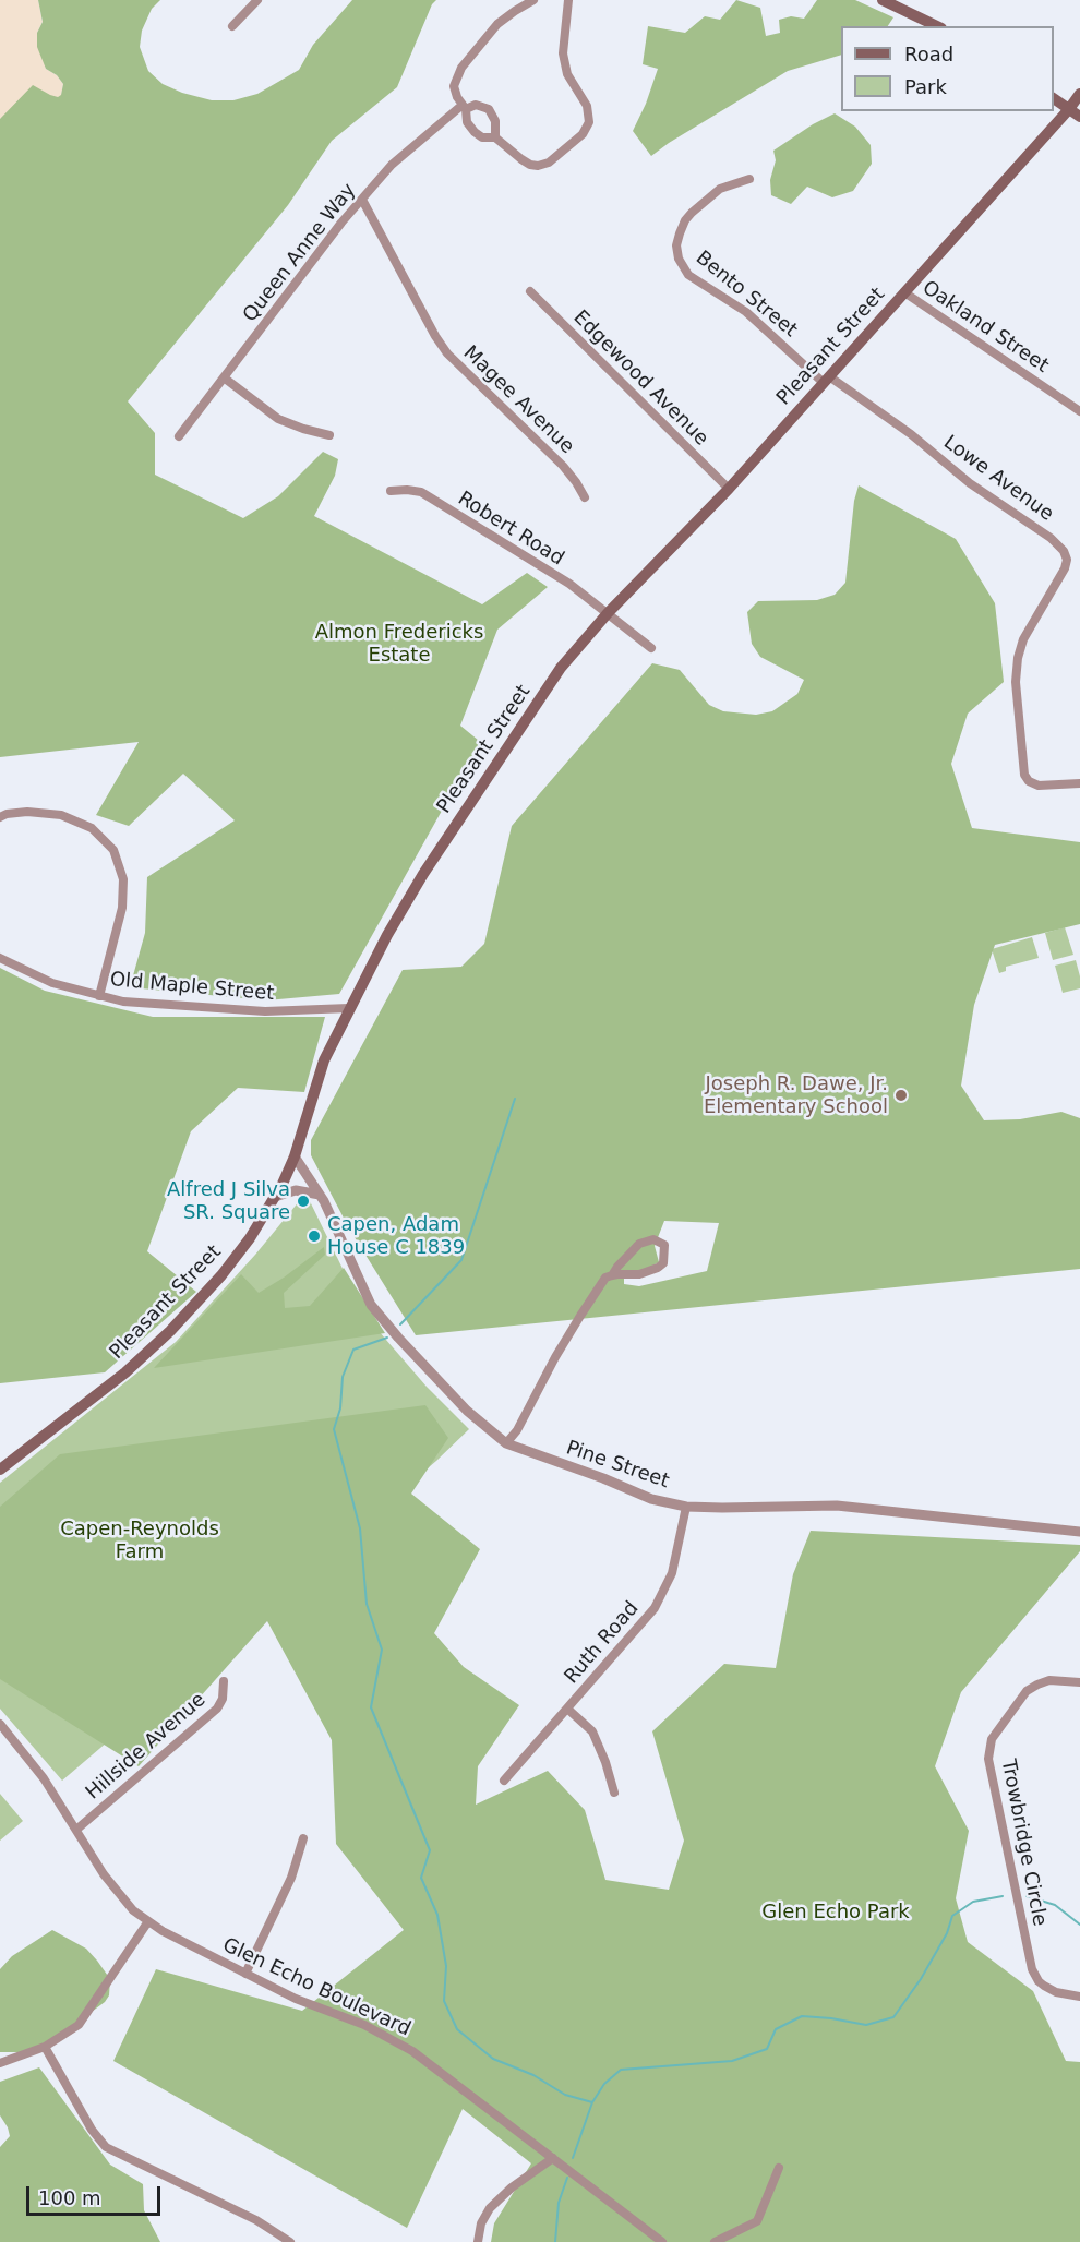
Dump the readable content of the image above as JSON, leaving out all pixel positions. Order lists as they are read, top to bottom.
{
  "streets": {
    "main road": ["Pleasant Street"],
    "street": [
      "Queen Anne Way",
      "Bento Street",
      "Oakland Street",
      "Edgewood Avenue",
      "Magee Avenue",
      "Lowe Avenue",
      "Robert Road",
      "Old Maple Street",
      "Pine Street",
      "Ruth Road",
      "Hillside Avenue",
      "Trowbridge Circle",
      "Glen Echo Boulevard"
    ]
  },
  "crossings": [
    ["Queen Anne Way", "Magee Avenue"],
    ["Bento Street", "Pleasant Street"],
    ["Bento Street", "Lowe Avenue"],
    ["Oakland Street", "Pleasant Street"],
    ["Pleasant Street", "Edgewood Avenue"],
    ["Pleasant Street", "Lowe Avenue"],
    ["Pleasant Street", "Robert Road"],
    ["Pleasant Street", "Old Maple Street"],
    ["Pleasant Street", "Pine Street"],
    ["Pine Street", "Ruth Road"],
    ["Hillside Avenue", "Glen Echo Boulevard"]
  ],
  "parks": ["Almon Fredericks Estate", "Capen-Reynolds Farm", "Glen Echo Park"],
  "places": ["Joseph R. Dawe, Jr. Elementary School", "Alfred J Silva SR. Square", "Capen, Adam House C 1839"],
  "legend": ["Road", "Park"],
  "scale_bar": "100 m"
}
